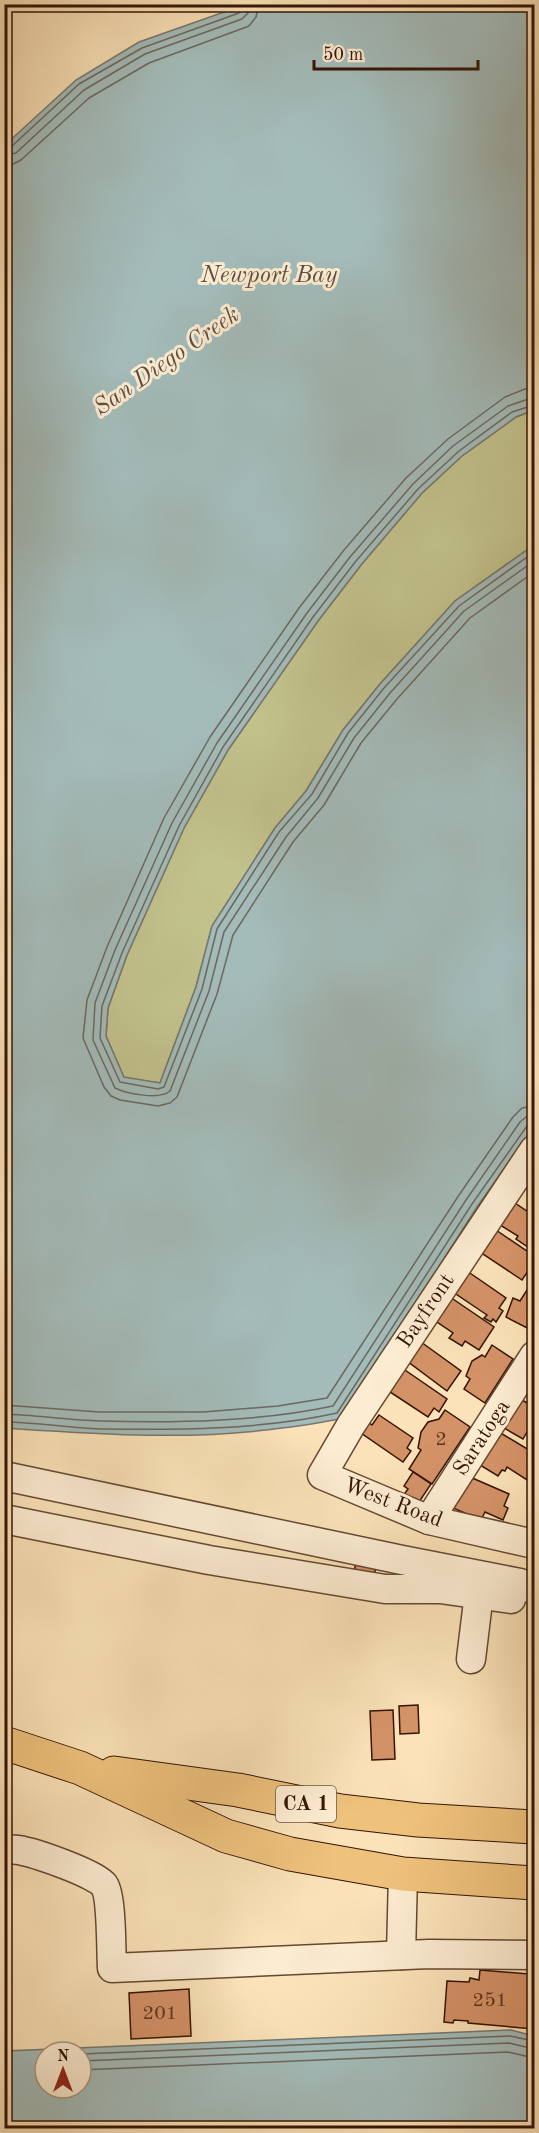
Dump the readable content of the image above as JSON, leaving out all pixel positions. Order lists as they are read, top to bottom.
{
  "streets": {
    "highway": ["CA 1"],
    "lane": ["Bayfront", "Saratoga", "West Road"]
  },
  "crossings": [
    ["Bayfront", "West Road"],
    ["Saratoga", "West Road"]
  ],
  "water": ["Newport Bay", "San Diego Creek"],
  "house_numbers": ["2", "251", "201"],
  "scale_bar": "50 m",
  "north": "top"
}
